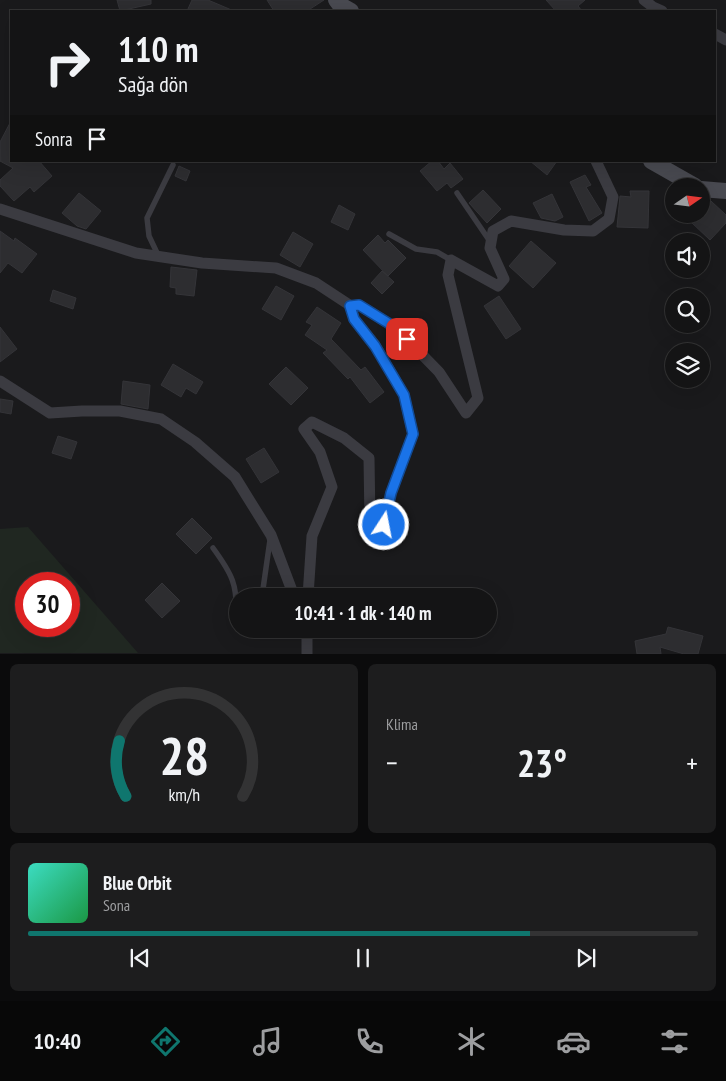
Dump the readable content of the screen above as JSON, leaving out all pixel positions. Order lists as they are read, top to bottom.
{
  "north": "right",
  "page": {
    "turn": ["110 m", "Sağa dön"],
    "then": "Sonra",
    "limit": "30",
    "trip": "10:41 · 1 dk · 140 m",
    "tile": "Klima",
    "heat": ["−", "23°", "+"],
    "song": ["Blue Orbit", "Sona"],
    "tabs": "10:40",
    "gauge": ["28", "km/h"]
  }
}
